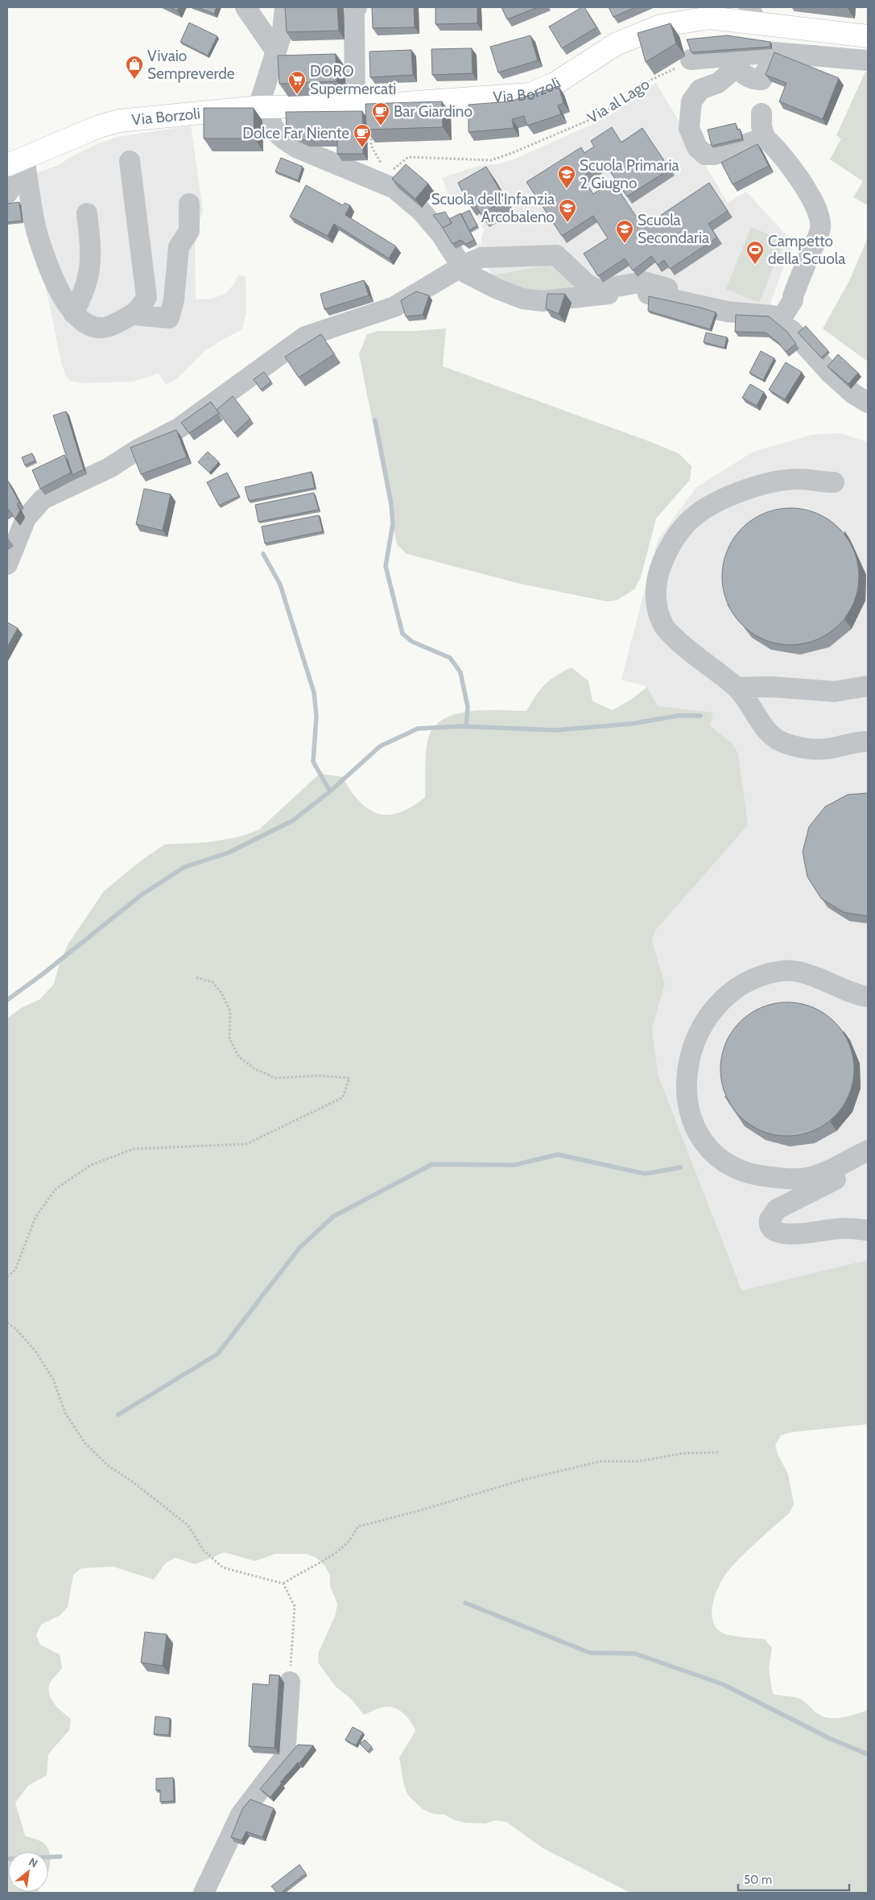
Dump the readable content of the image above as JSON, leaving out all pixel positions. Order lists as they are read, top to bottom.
{
  "streets": {
    "main road": ["Via Borzoli"],
    "path": ["Via al Lago"]
  },
  "places": {
    "shop": ["Vivaio Sempreverde"],
    "supermarket": ["DORO Supermercati"],
    "cafe": ["Bar Giardino", "Dolce Far Niente"],
    "school or university": ["Scuola Primaria 2 Giugno", "Scuola dell'Infanzia Arcobaleno", "Scuola Secondaria"],
    "sports": ["Campetto della Scuola"]
  },
  "scale_bar": "50 m",
  "north": "top right"
}
